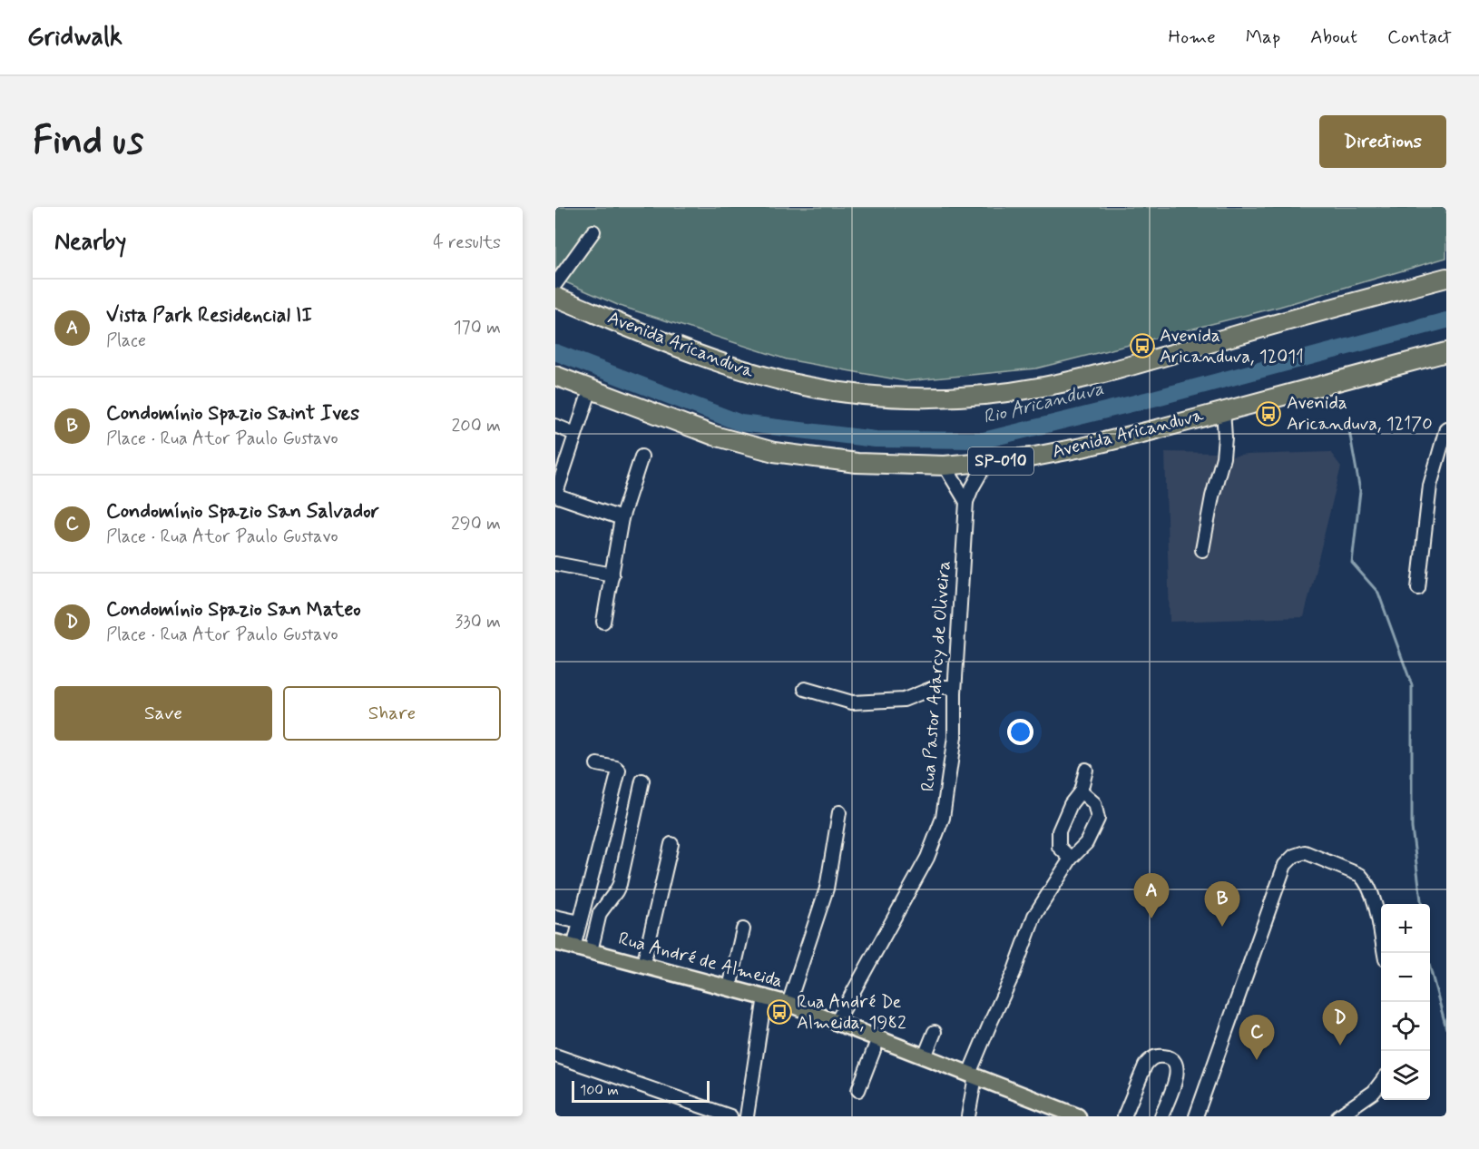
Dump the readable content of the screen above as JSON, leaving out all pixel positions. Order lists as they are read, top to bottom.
{
  "streets": {
    "highway": ["Avenida Aricanduva", "SP-010"],
    "main road": ["Rua André de Almeida"],
    "street": ["Rua Pastor Adarcy de Oliveira"]
  },
  "crossings": [
    ["Avenida Aricanduva", "Rua Pastor Adarcy de Oliveira"],
    ["Rua Pastor Adarcy de Oliveira", "Rua André de Almeida"]
  ],
  "water": ["Rio Aricanduva"],
  "places": {
    "bus stop": ["Avenida Aricanduva, 12011", "Avenida Aricanduva, 12170", "Rua André De Almeida, 1982"]
  },
  "scale_bar": "100 m",
  "page": {
    "header": "Gridwalk",
    "nav": [
      "Home",
      "Map",
      "About",
      "Contact"
    ],
    "buttons": [
      "Directions",
      ["Save", "Share"]
    ],
    "title": "Find us",
    "heading": ["Nearby", "4 results"],
    "list": [
      {
        "mark": "A",
        "name": "Vista Park Residencial II",
        "note": "Place",
        "value": "170 m"
      },
      {
        "mark": "B",
        "name": "Condomínio Spazio Saint Ives",
        "note": "Place · Rua Ator Paulo Gustavo",
        "value": "200 m"
      },
      {
        "mark": "C",
        "name": "Condomínio Spazio San Salvador",
        "note": "Place · Rua Ator Paulo Gustavo",
        "value": "290 m"
      },
      {
        "mark": "D",
        "name": "Condomínio Spazio San Mateo",
        "note": "Place · Rua Ator Paulo Gustavo",
        "value": "330 m"
      }
    ],
    "pins": [
      "A",
      "B",
      "D",
      "C"
    ],
    "map_buttons": ["+", "−"],
    "scale": "100 m"
  }
}
